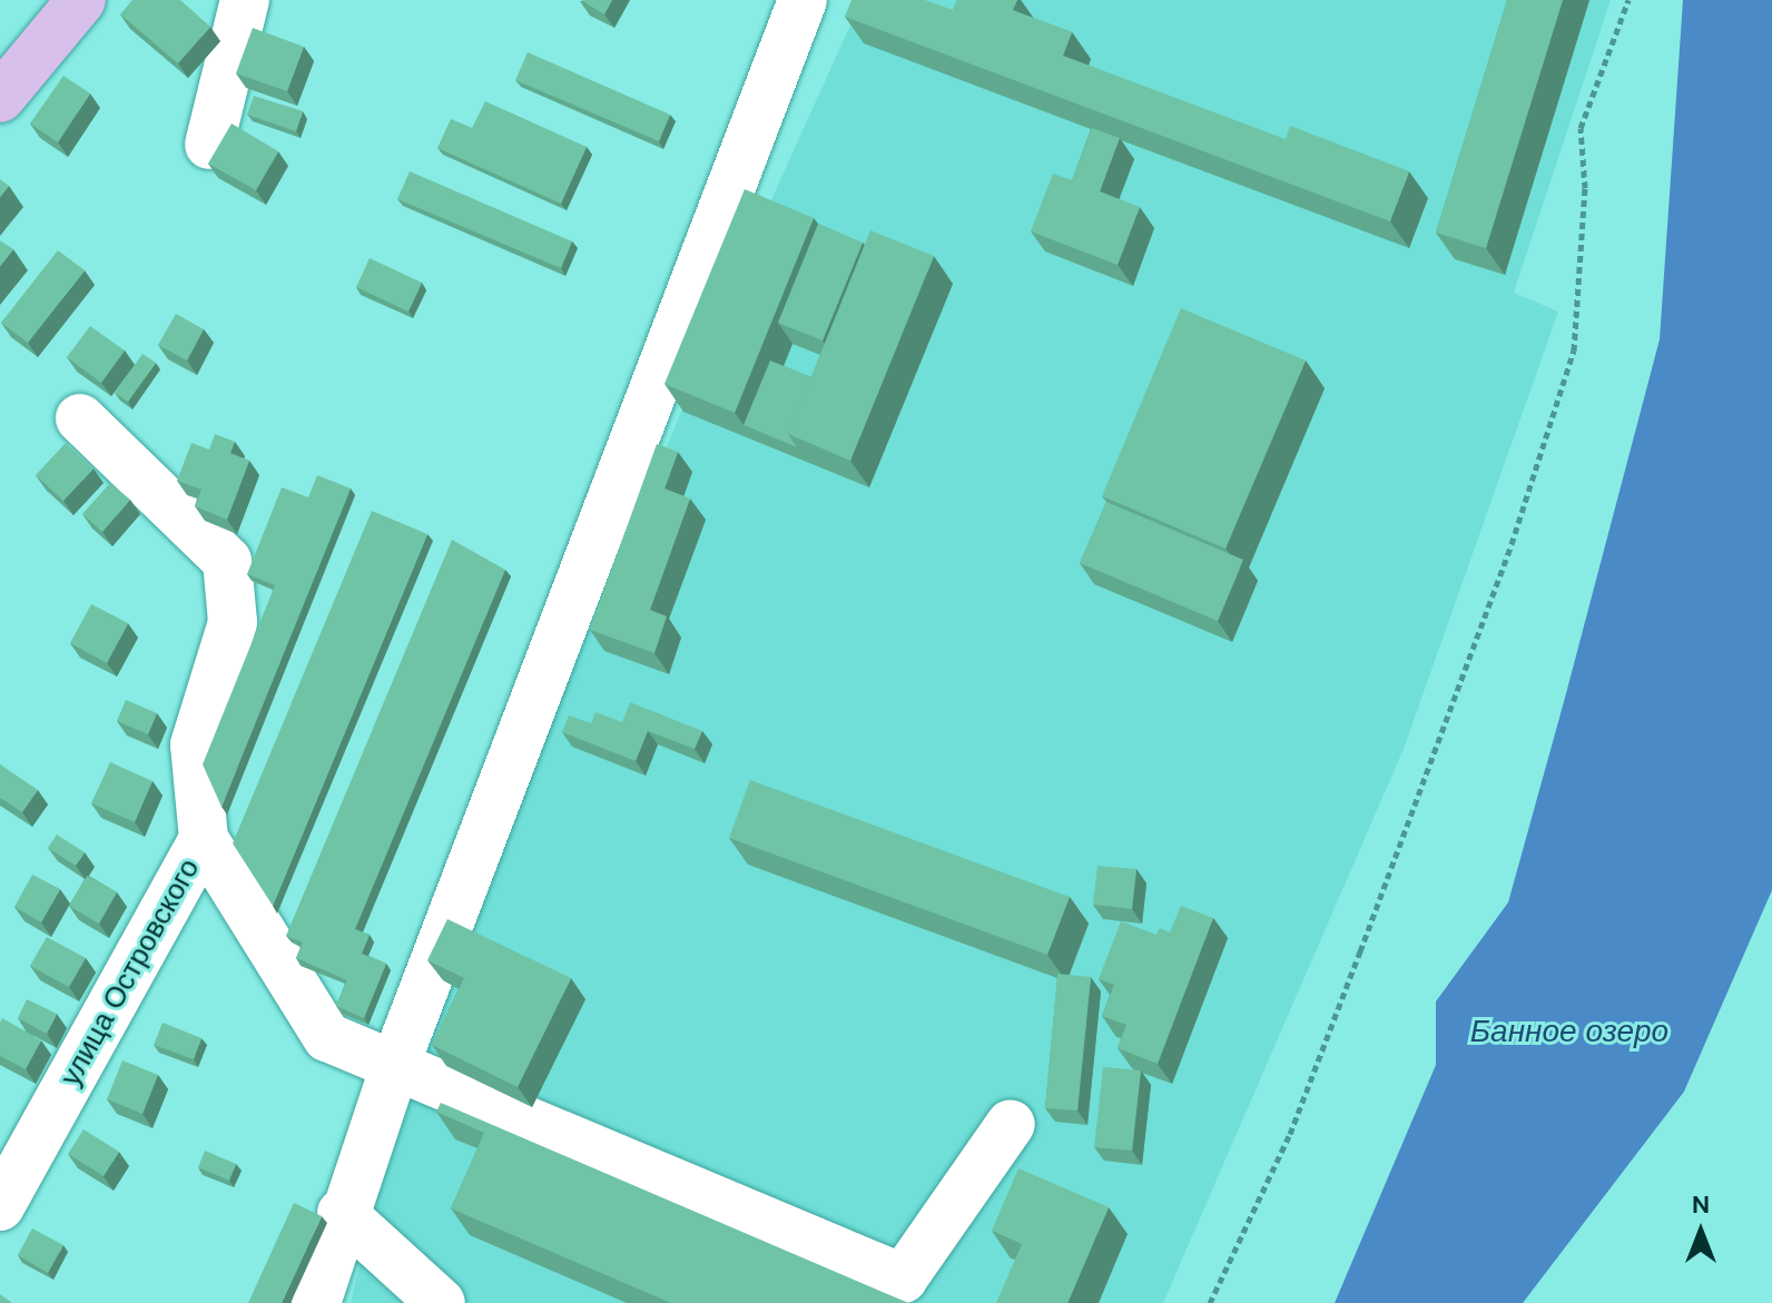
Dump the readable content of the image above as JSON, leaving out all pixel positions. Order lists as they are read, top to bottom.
{
  "streets": {
    "street": ["улица Островского"]
  },
  "water": ["Банное озеро"],
  "north": "top"
}
